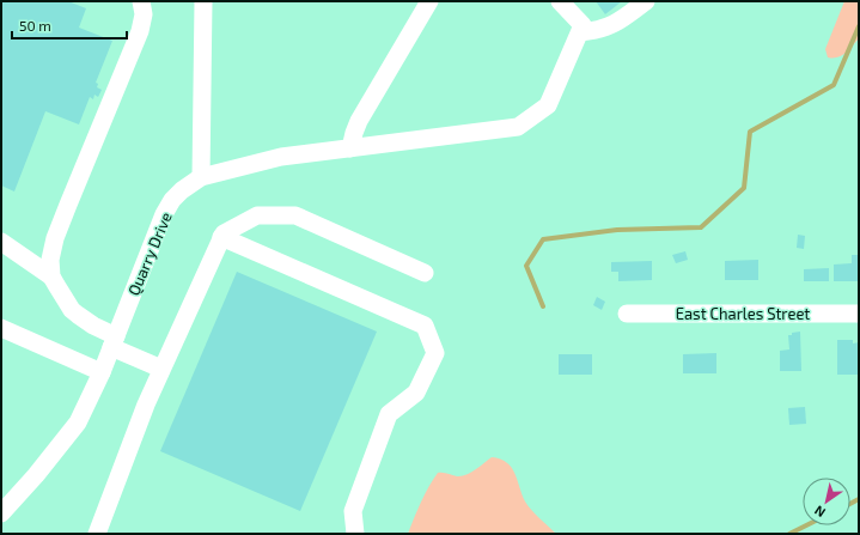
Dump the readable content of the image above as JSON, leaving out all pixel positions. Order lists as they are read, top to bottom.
{
  "streets": {
    "street": ["Quarry Drive", "East Charles Street"]
  },
  "scale_bar": "50 m",
  "north": "bottom left"
}
